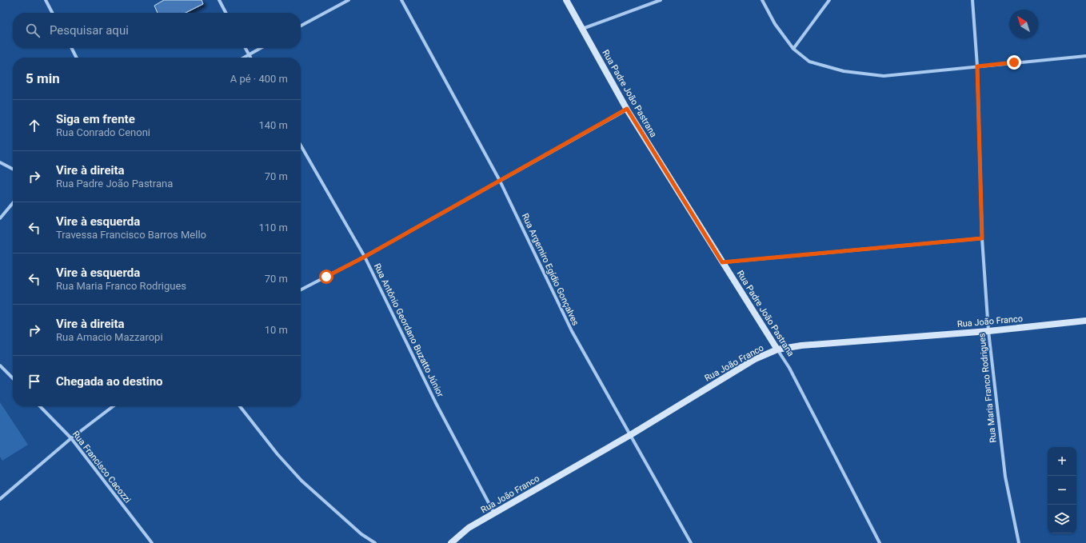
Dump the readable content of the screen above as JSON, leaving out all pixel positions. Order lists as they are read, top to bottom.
{
  "streets": {
    "street": [
      "Rua Padre João Pastrana",
      "Rua Argemiro Egídio Gonçalves",
      "Rua João Franco",
      "Rua Antônio Geordano Buzatto Júnior",
      "Rua Maria Franco Rodrigues",
      "Rua Francisco Cacozzi"
    ]
  },
  "crossings": [
    ["Rua Padre João Pastrana", "Rua João Franco"],
    ["Rua Argemiro Egídio Gonçalves", "Rua João Franco"],
    ["Rua João Franco", "Rua Antônio Geordano Buzatto Júnior"],
    ["Rua João Franco", "Rua Maria Franco Rodrigues"]
  ],
  "north": "top left",
  "page": {
    "search": "Pesquisar aqui",
    "heading": ["5 min", "A pé · 400 m"],
    "list": [
      ["Siga em frente", "Rua Conrado Cenoni", "140 m"],
      ["Vire à direita", "Rua Padre João Pastrana", "70 m"],
      ["Vire à esquerda", "Travessa Francisco Barros Mello", "110 m"],
      ["Vire à esquerda", "Rua Maria Franco Rodrigues", "70 m"],
      ["Vire à direita", "Rua Amacio Mazzaropi", "10 m"],
      "Chegada ao destino"
    ],
    "map_buttons": ["+", "−"]
  }
}
